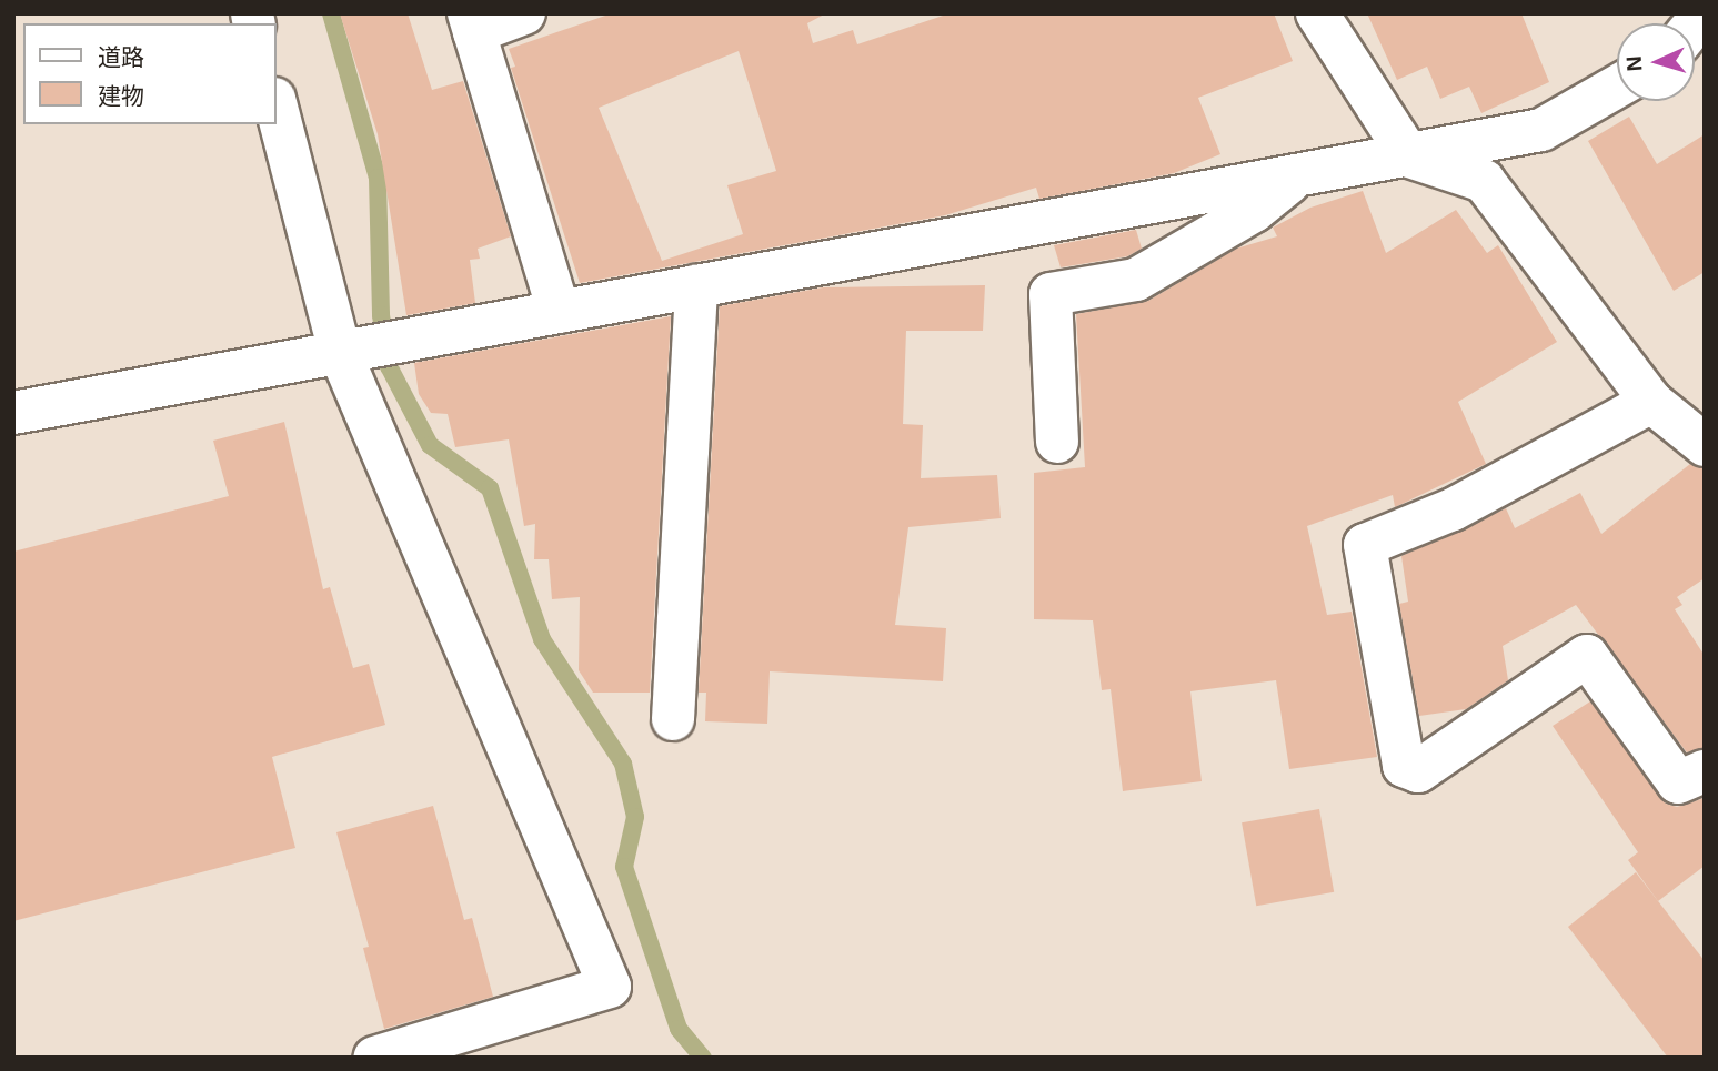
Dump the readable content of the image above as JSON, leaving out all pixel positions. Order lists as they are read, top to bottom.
{
  "legend": ["道路", "建物"],
  "north": "left"
}
